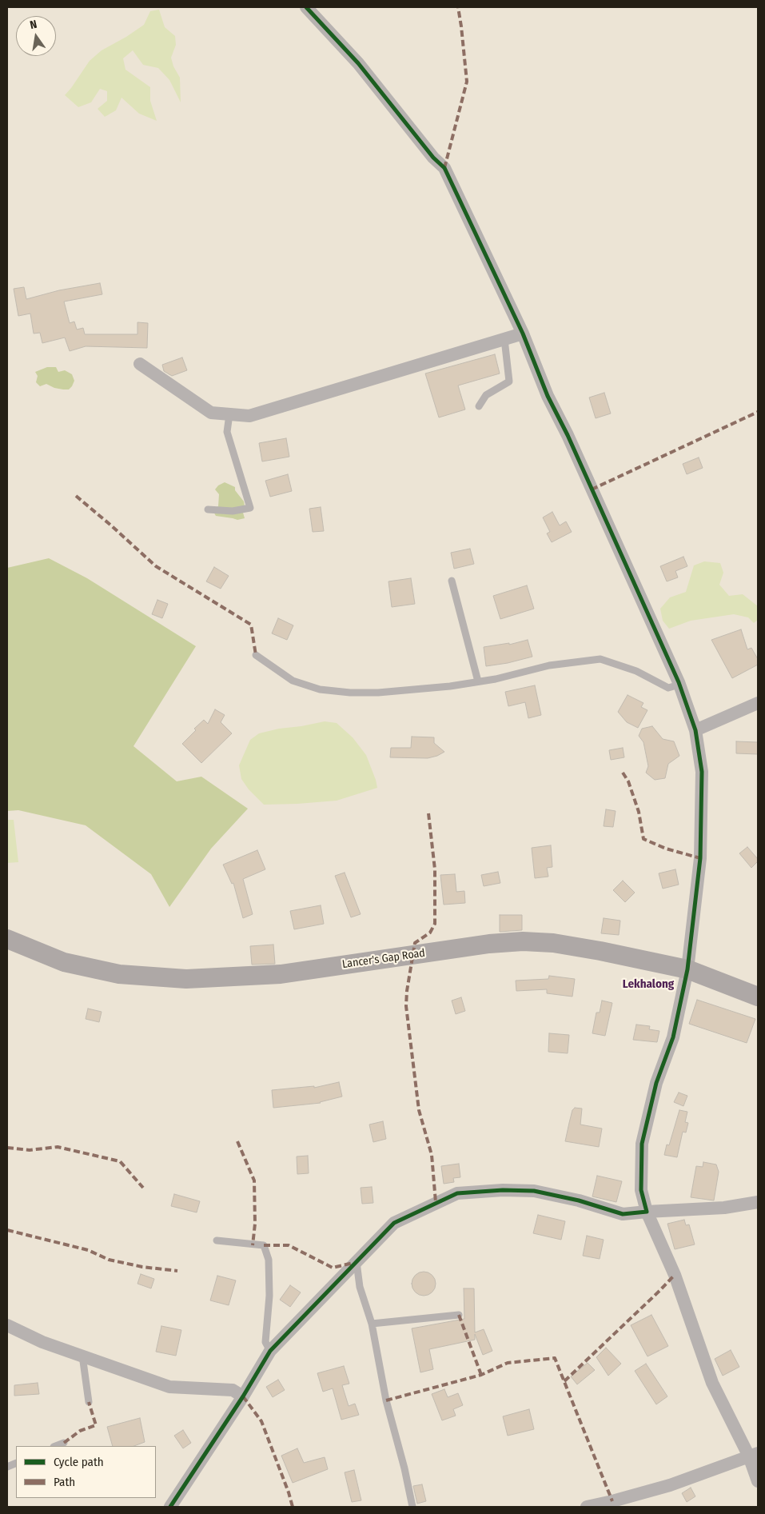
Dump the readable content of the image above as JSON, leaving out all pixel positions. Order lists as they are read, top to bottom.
{
  "streets": {
    "main road": ["Lancer's Gap Road"]
  },
  "districts": ["Lekhalong"],
  "legend": ["Cycle path", "Path"],
  "north": "top"
}
